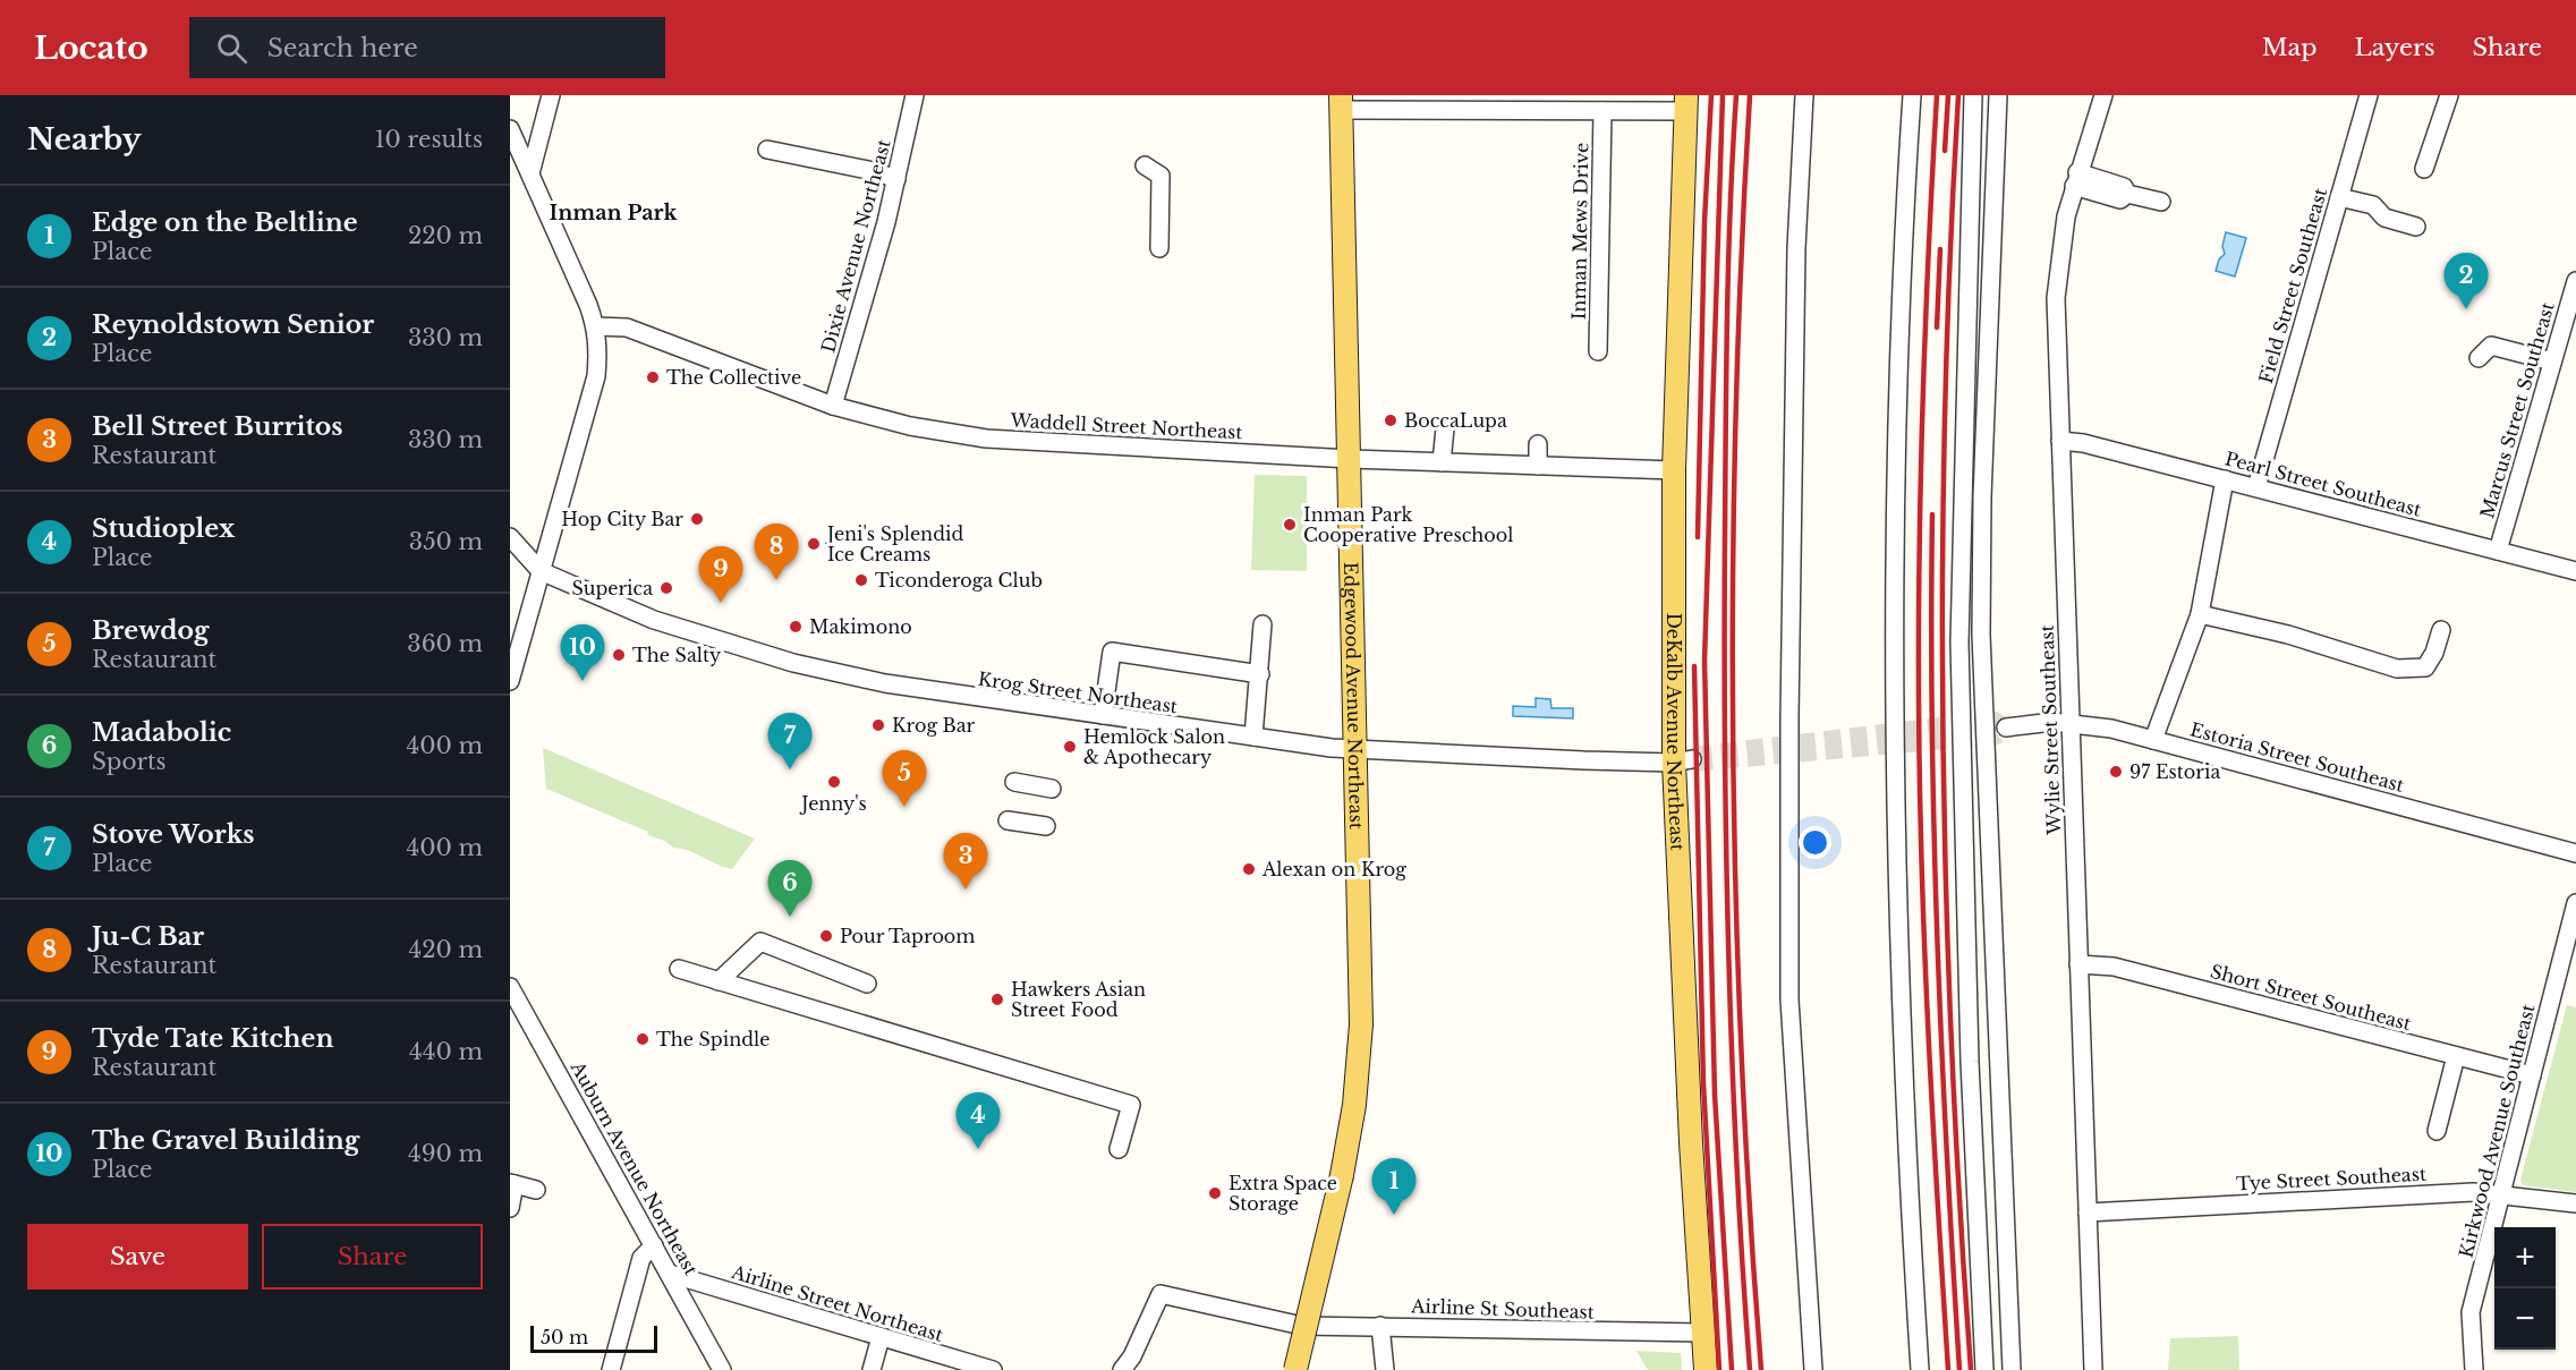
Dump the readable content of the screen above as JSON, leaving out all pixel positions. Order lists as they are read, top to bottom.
{
  "streets": {
    "main road": ["Edgewood Avenue Northeast", "DeKalb Avenue Northeast"],
    "street": [
      "Inman Mews Drive",
      "Dixie Avenue Northeast",
      "Field Street Southeast",
      "Marcus Street Southeast",
      "Waddell Street Northeast",
      "Pearl Street Southeast",
      "Krog Street Northeast",
      "Wylie Street Southeast",
      "Estoria Street Southeast",
      "Short Street Southeast",
      "Kirkwood Avenue Southeast",
      "Auburn Avenue Northeast",
      "Tye Street Southeast",
      "Airline Street Northeast",
      "Airline St Southeast"
    ]
  },
  "crossings": [
    ["Dixie Avenue Northeast", "Waddell Street Northeast"],
    ["Field Street Southeast", "Pearl Street Southeast"],
    ["Marcus Street Southeast", "Pearl Street Southeast"],
    ["Waddell Street Northeast", "Edgewood Avenue Northeast"],
    ["Waddell Street Northeast", "DeKalb Avenue Northeast"],
    ["Pearl Street Southeast", "Wylie Street Southeast"],
    ["Krog Street Northeast", "Edgewood Avenue Northeast"],
    ["Krog Street Northeast", "DeKalb Avenue Northeast"],
    ["Wylie Street Southeast", "Estoria Street Southeast"],
    ["Wylie Street Southeast", "Short Street Southeast"],
    ["Wylie Street Southeast", "Tye Street Southeast"],
    ["DeKalb Avenue Northeast", "Airline St Southeast"],
    ["Short Street Southeast", "Kirkwood Avenue Southeast"],
    ["Kirkwood Avenue Southeast", "Tye Street Southeast"],
    ["Auburn Avenue Northeast", "Airline Street Northeast"]
  ],
  "districts": ["Inman Park"],
  "places": [
    "The Collective",
    "BoccaLupa",
    "Hop City Bar",
    "Inman Park Cooperative Preschool",
    "Jeni's Splendid Ice Creams",
    "Ticonderoga Club",
    "Superica",
    "Makimono",
    "The Salty",
    "Krog Bar",
    "Hemlock Salon & Apothecary",
    "97 Estoria",
    "Jenny's",
    "Alexan on Krog",
    "Pour Taproom",
    "Hawkers Asian Street Food",
    "The Spindle",
    "Extra Space Storage"
  ],
  "scale_bar": "50 m",
  "page": {
    "header": "Locato",
    "search": "Search here",
    "nav": ["Map", "Layers", "Share"],
    "heading": ["Nearby", "10 results"],
    "list": [
      {
        "mark": "1",
        "name": "Edge on the Beltline",
        "note": "Place",
        "value": "220 m"
      },
      {
        "mark": "2",
        "name": "Reynoldstown Senior",
        "note": "Place",
        "value": "330 m"
      },
      {
        "mark": "3",
        "name": "Bell Street Burritos",
        "note": "Restaurant",
        "value": "330 m"
      },
      {
        "mark": "4",
        "name": "Studioplex",
        "note": "Place",
        "value": "350 m"
      },
      {
        "mark": "5",
        "name": "Brewdog",
        "note": "Restaurant",
        "value": "360 m"
      },
      {
        "mark": "6",
        "name": "Madabolic",
        "note": "Sports",
        "value": "400 m"
      },
      {
        "mark": "7",
        "name": "Stove Works",
        "note": "Place",
        "value": "400 m"
      },
      {
        "mark": "8",
        "name": "Ju-C Bar",
        "note": "Restaurant",
        "value": "420 m"
      },
      {
        "mark": "9",
        "name": "Tyde Tate Kitchen",
        "note": "Restaurant",
        "value": "440 m"
      },
      {
        "mark": "10",
        "name": "The Gravel Building",
        "note": "Place",
        "value": "490 m"
      }
    ],
    "pins": [
      "2",
      "8",
      "9",
      "10",
      "7",
      "5",
      "3",
      "6",
      "4",
      "1"
    ],
    "buttons": ["Save", "Share"],
    "map_buttons": ["+", "−"],
    "scale": "50 m"
  }
}
